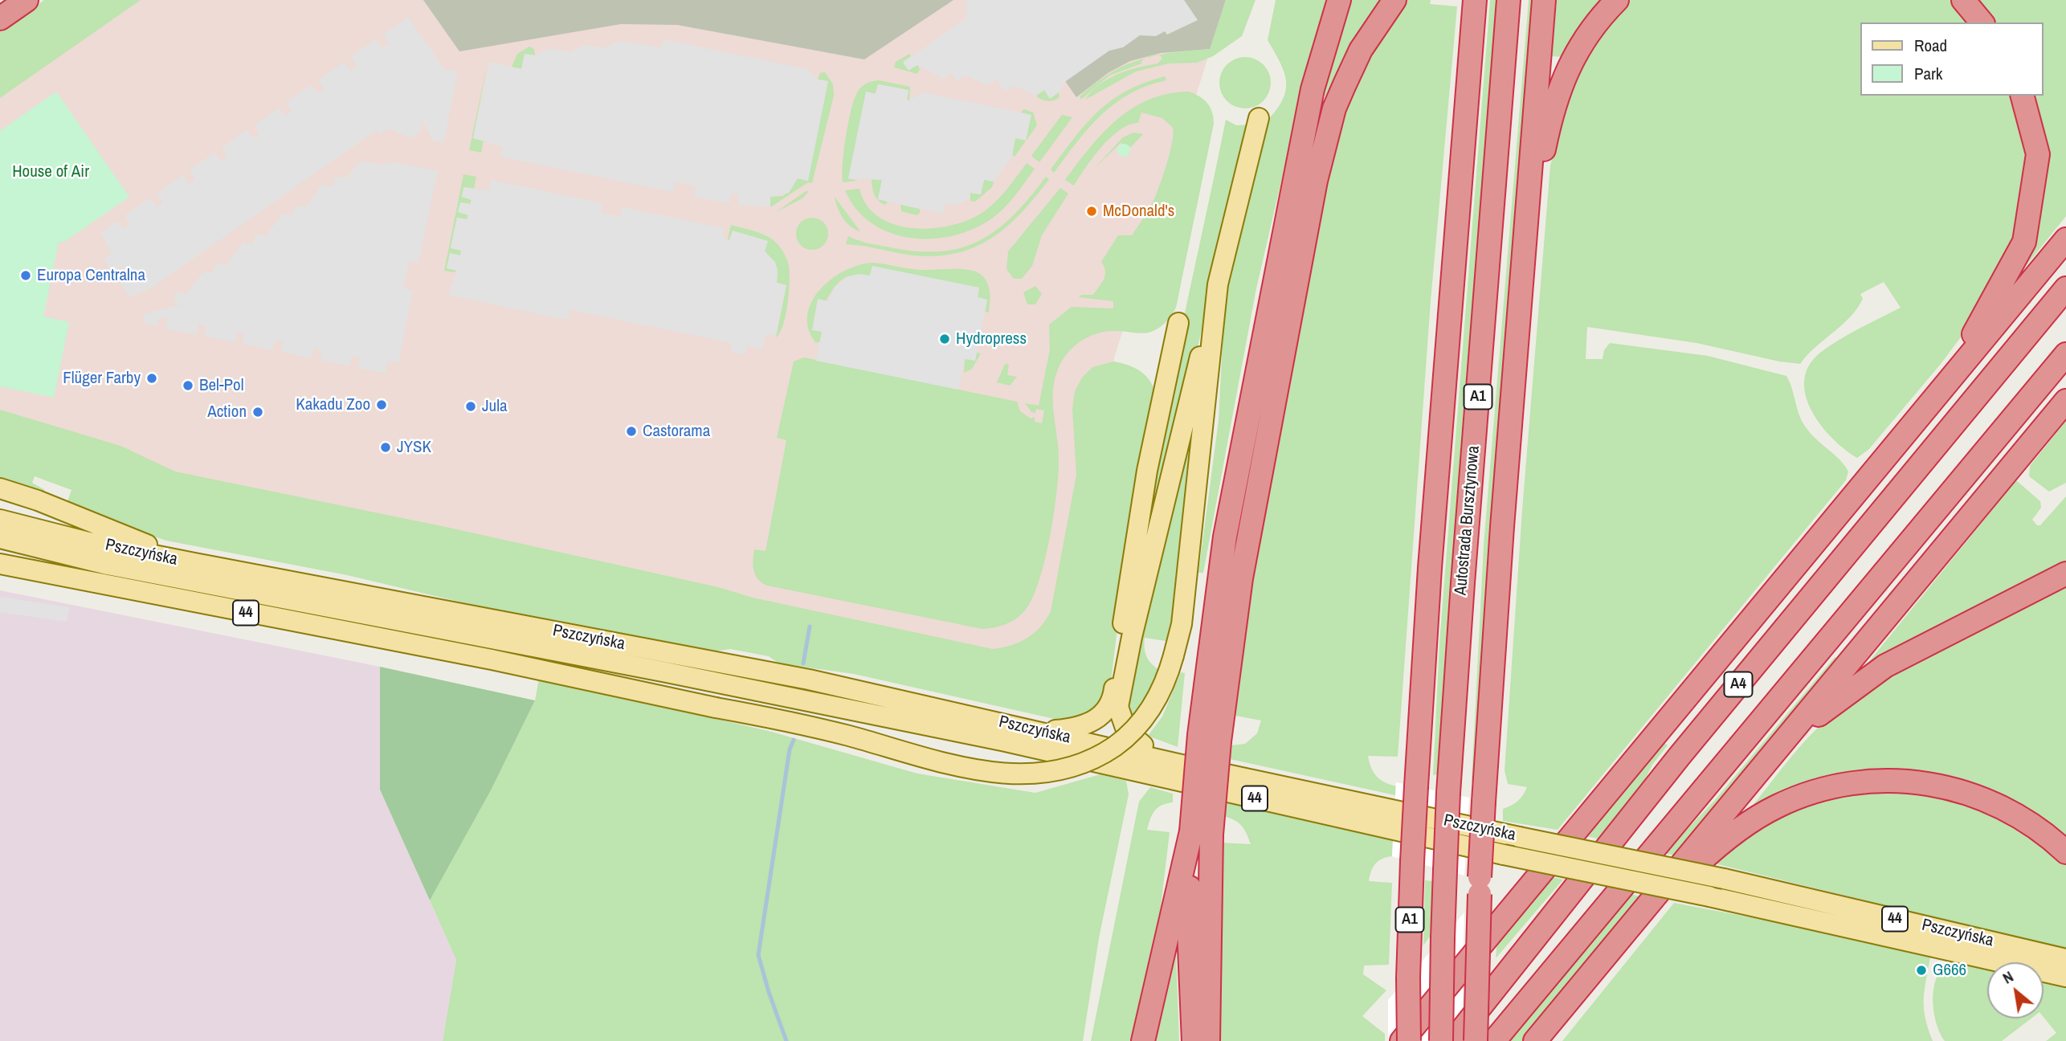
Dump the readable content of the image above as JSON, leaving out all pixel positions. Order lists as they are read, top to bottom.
{
  "streets": {
    "highway": ["A1", "Autostrada Bursztynowa", "A4"],
    "main road": ["Pszczyńska", "44"]
  },
  "crossings": [
    ["Pszczyńska", "44"]
  ],
  "parks": ["House of Air"],
  "places": [
    "McDonald's",
    "Europa Centralna",
    "Hydropress",
    "Flüger Farby",
    "Bel-Pol",
    "Kakadu Zoo",
    "Jula",
    "Action",
    "Castorama",
    "JYSK",
    "G666"
  ],
  "legend": ["Road", "Park"],
  "north": "top left"
}
